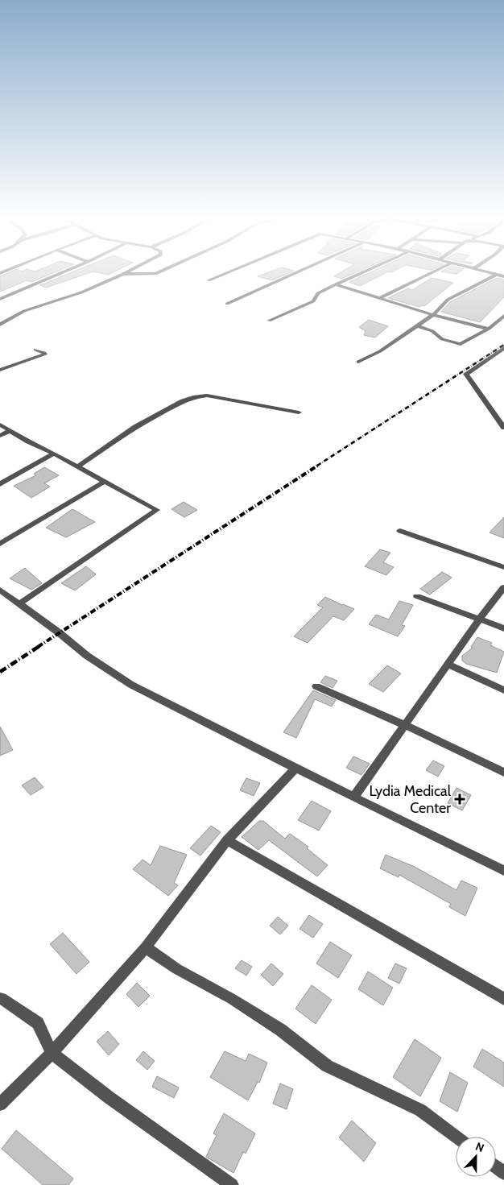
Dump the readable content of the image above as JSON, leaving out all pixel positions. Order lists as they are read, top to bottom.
{
  "places": {
    "health": ["Lydia Medical Center"]
  },
  "north": "top"
}
